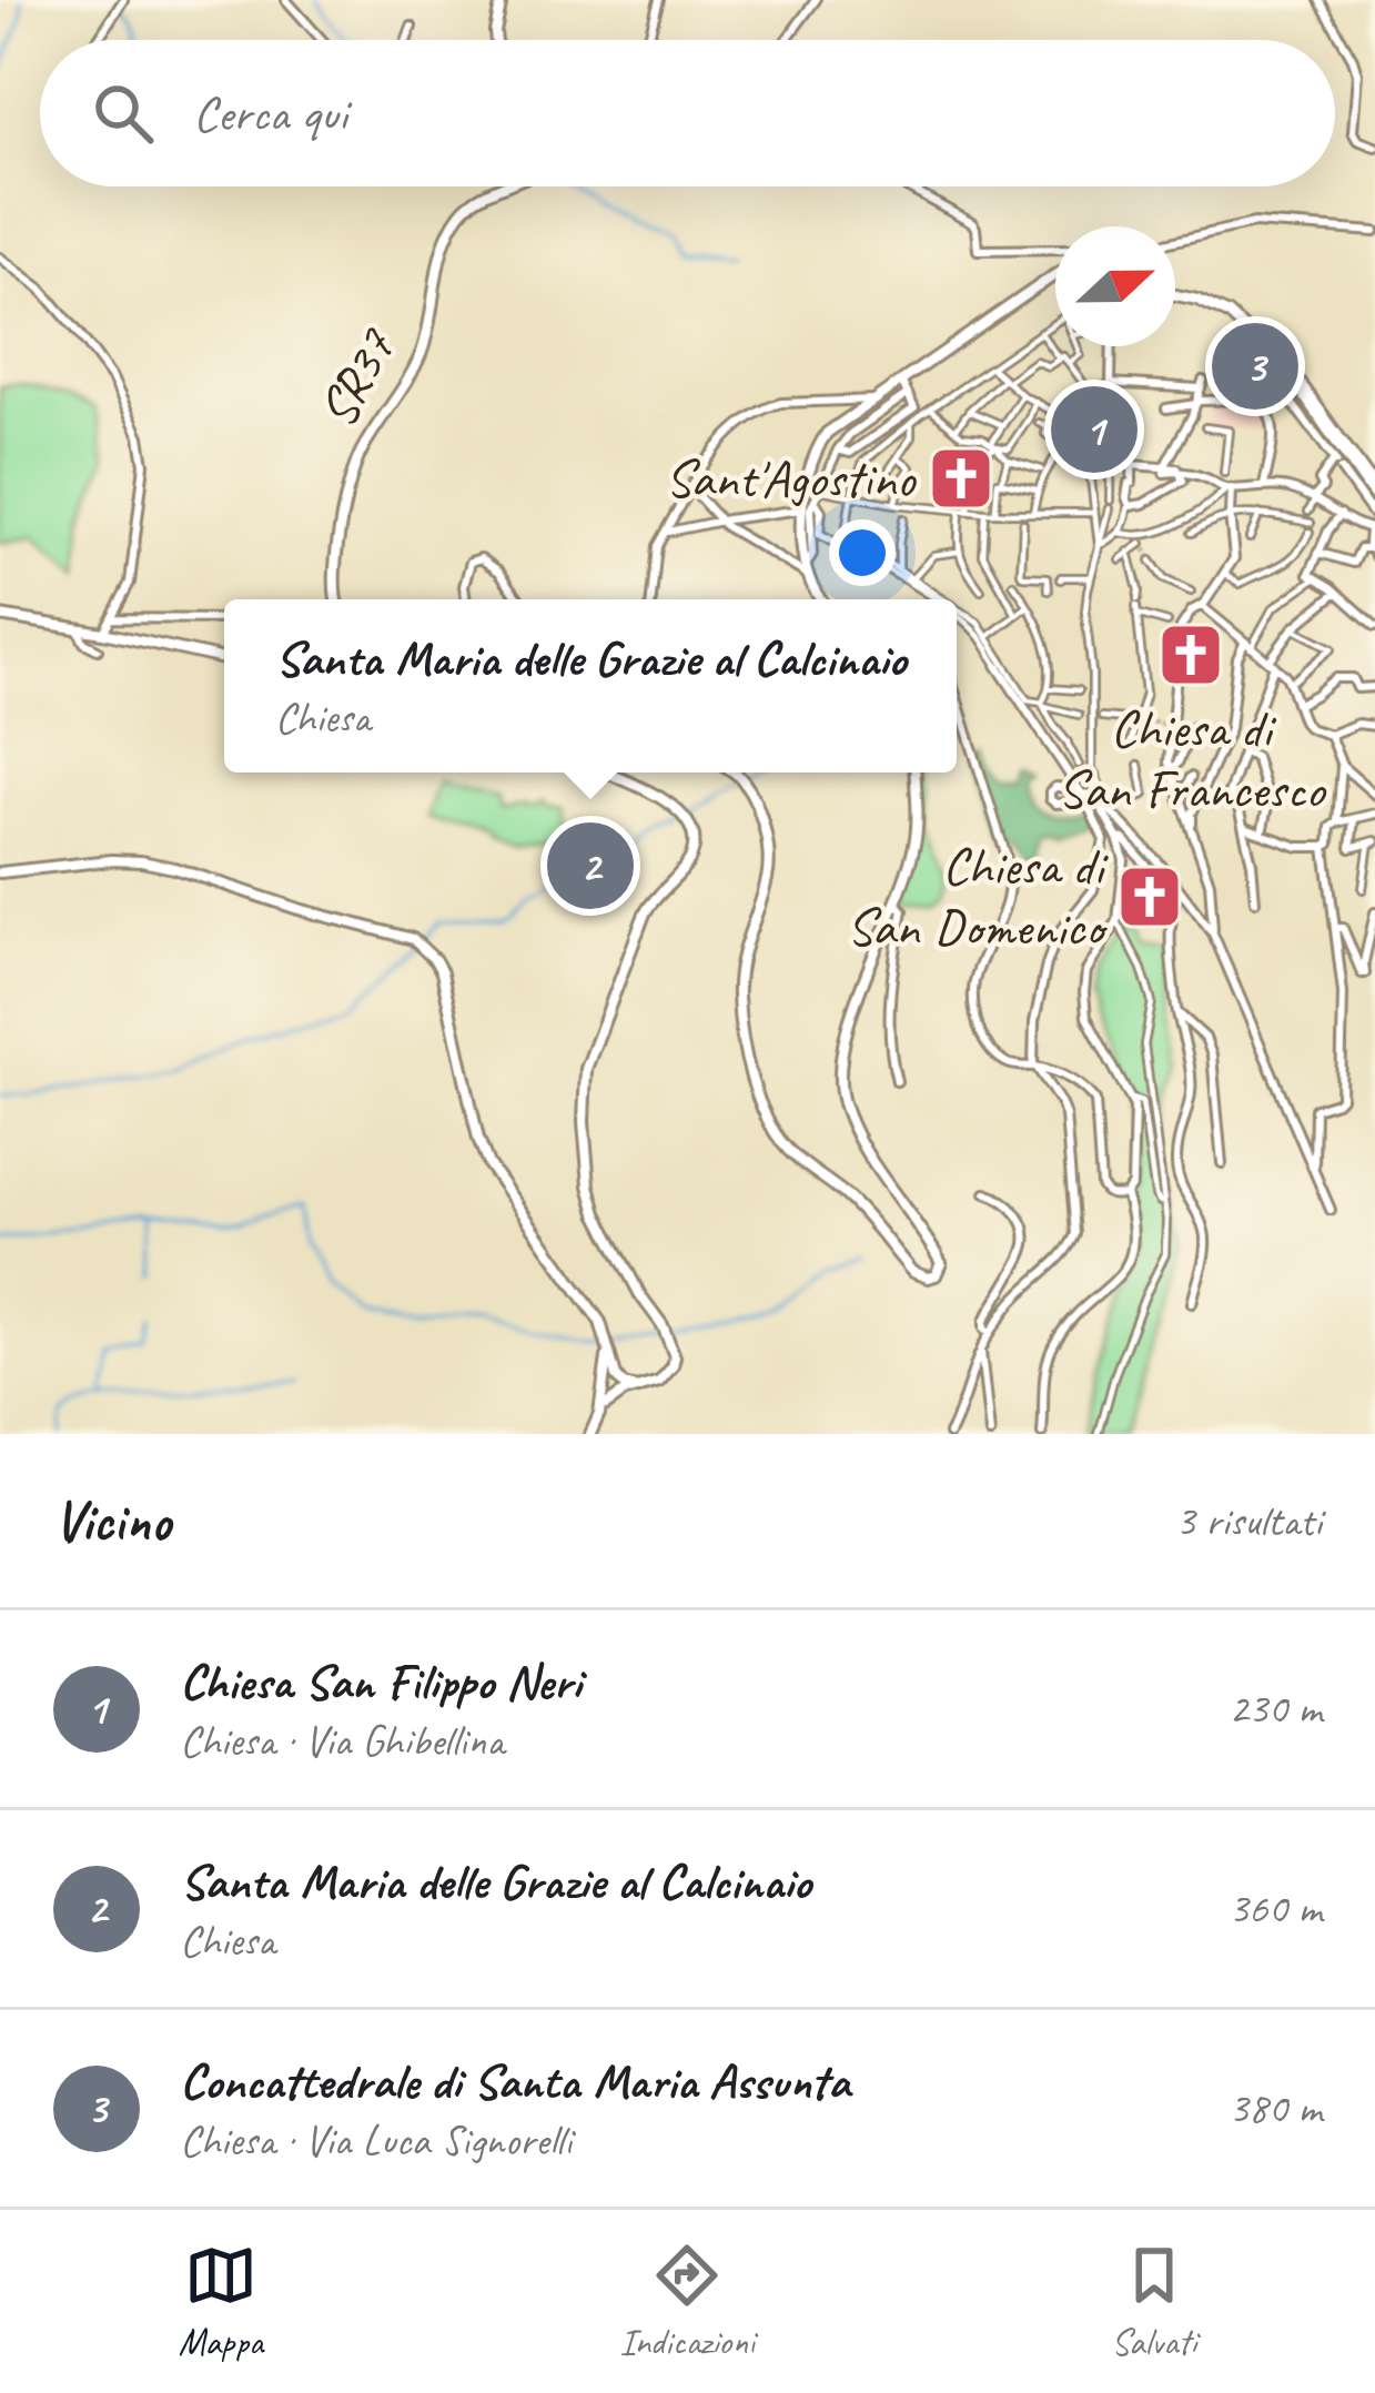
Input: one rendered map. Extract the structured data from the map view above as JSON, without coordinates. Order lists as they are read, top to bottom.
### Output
{
  "streets": {
    "main road": ["SR37"]
  },
  "places": {
    "church": ["Sant'Agostino", "Chiesa di San Francesco", "Chiesa di San Domenico"]
  },
  "north": "right",
  "page": {
    "search": "Cerca qui",
    "pins": ["3", "1", "2"],
    "popup": ["Santa Maria delle Grazie al Calcinaio", "Chiesa"],
    "heading": ["Vicino", "3 risultati"],
    "list": [
      {
        "mark": "1",
        "name": "Chiesa San Filippo Neri",
        "note": "Chiesa · Via Ghibellina",
        "value": "230 m"
      },
      {
        "mark": "2",
        "name": "Santa Maria delle Grazie al Calcinaio",
        "note": "Chiesa",
        "value": "360 m"
      },
      {
        "mark": "3",
        "name": "Concattedrale di Santa Maria Assunta",
        "note": "Chiesa · Via Luca Signorelli",
        "value": "380 m"
      }
    ],
    "nav": ["Mappa", "Indicazioni", "Salvati"]
  }
}
